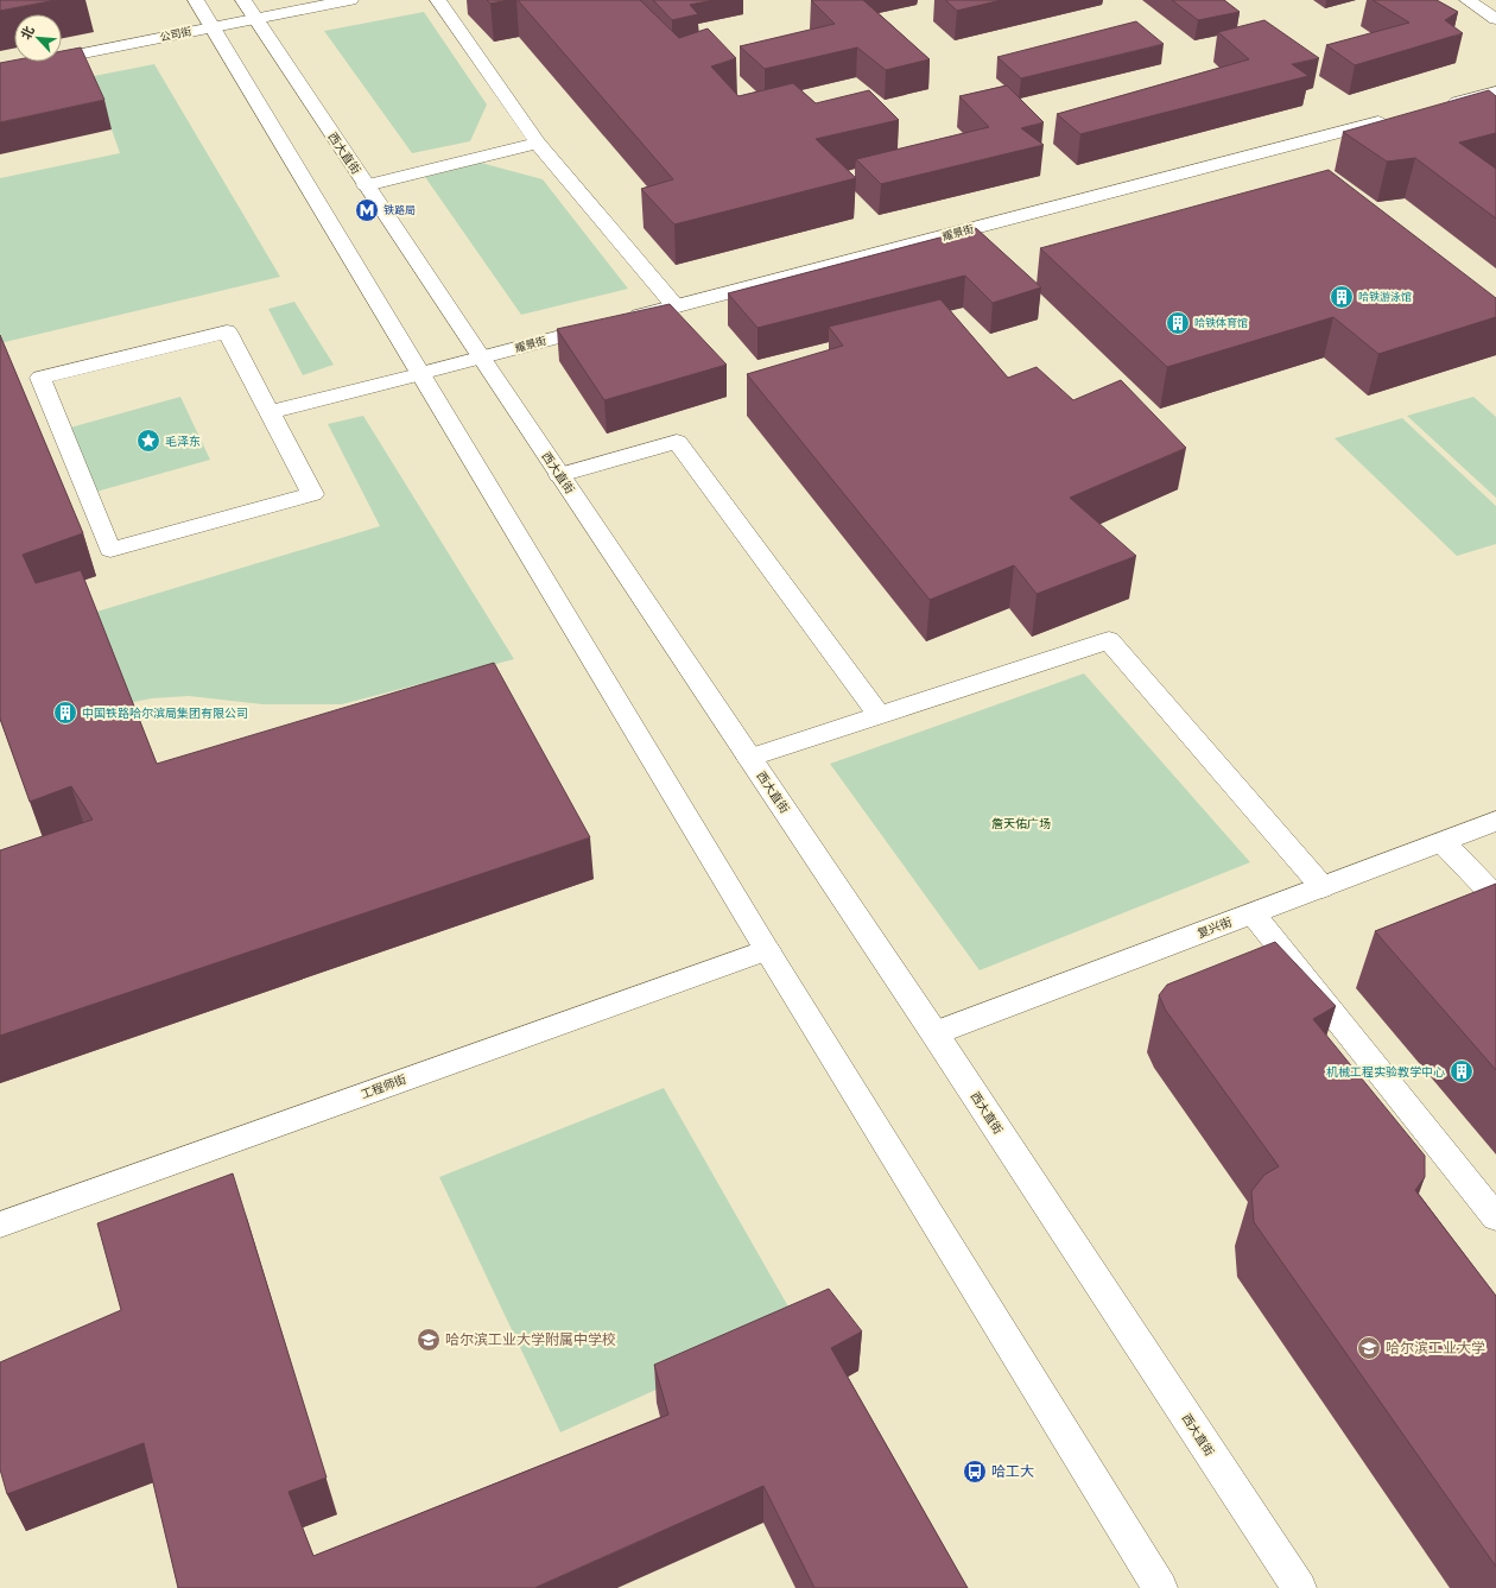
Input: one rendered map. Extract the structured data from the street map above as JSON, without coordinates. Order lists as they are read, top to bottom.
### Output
{
  "streets": {
    "main road": [
      "公司街",
      "西大直街",
      "耀景街",
      "复兴街",
      "工程师街"
    ]
  },
  "crossings": [
    ["公司街", "西大直街"],
    ["西大直街", "耀景街"],
    ["西大直街", "复兴街"]
  ],
  "parks": ["詹天佑广场"],
  "places": {
    "metro station": ["铁路局"],
    "building": [
      "哈铁游泳馆",
      "哈铁体育馆",
      "中国铁路哈尔滨局集团有限公司",
      "机械工程实验教学中心"
    ],
    "place": ["毛泽东"],
    "school or university": ["哈尔滨工业大学附属中学校", "哈尔滨工业大学"],
    "bus stop": ["哈工大"]
  },
  "north": "top left"
}
